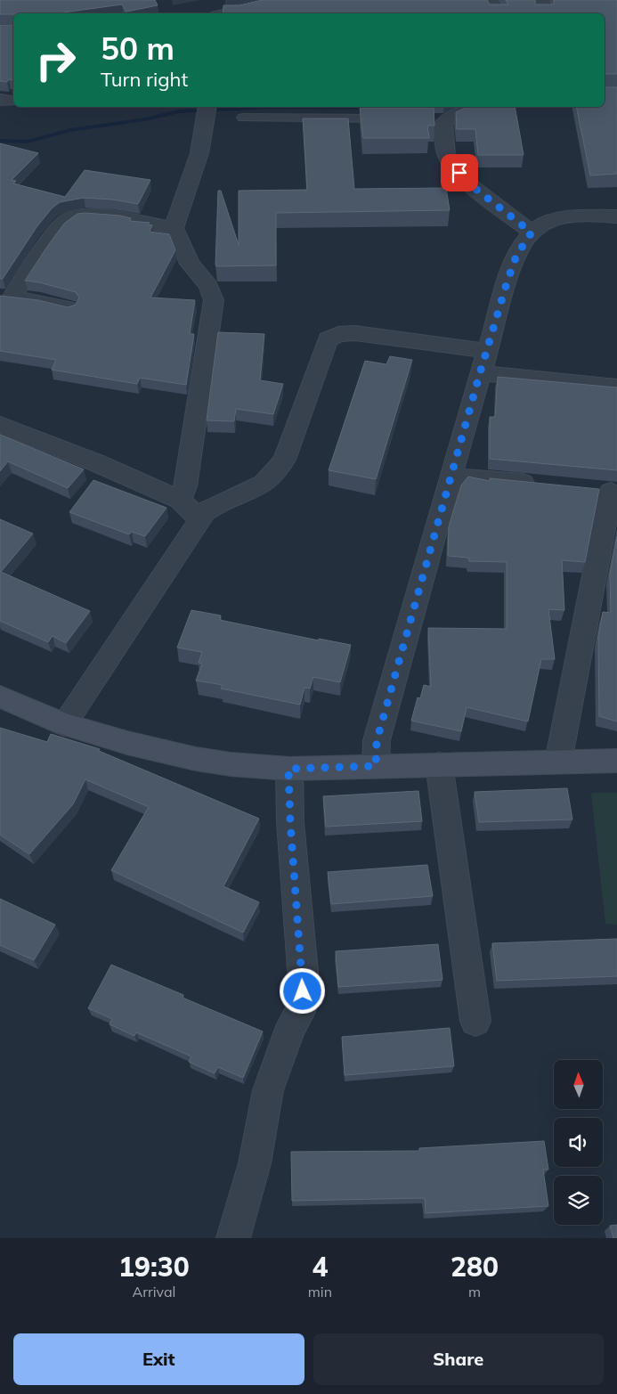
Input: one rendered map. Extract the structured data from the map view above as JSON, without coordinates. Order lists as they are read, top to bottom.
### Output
{
  "north": "top",
  "page": {
    "turn": ["50 m", "Turn right"],
    "eta": [
      "19:30",
      "Arrival",
      "4",
      "min",
      "280",
      "m"
    ],
    "buttons": ["Exit", "Share"]
  }
}
